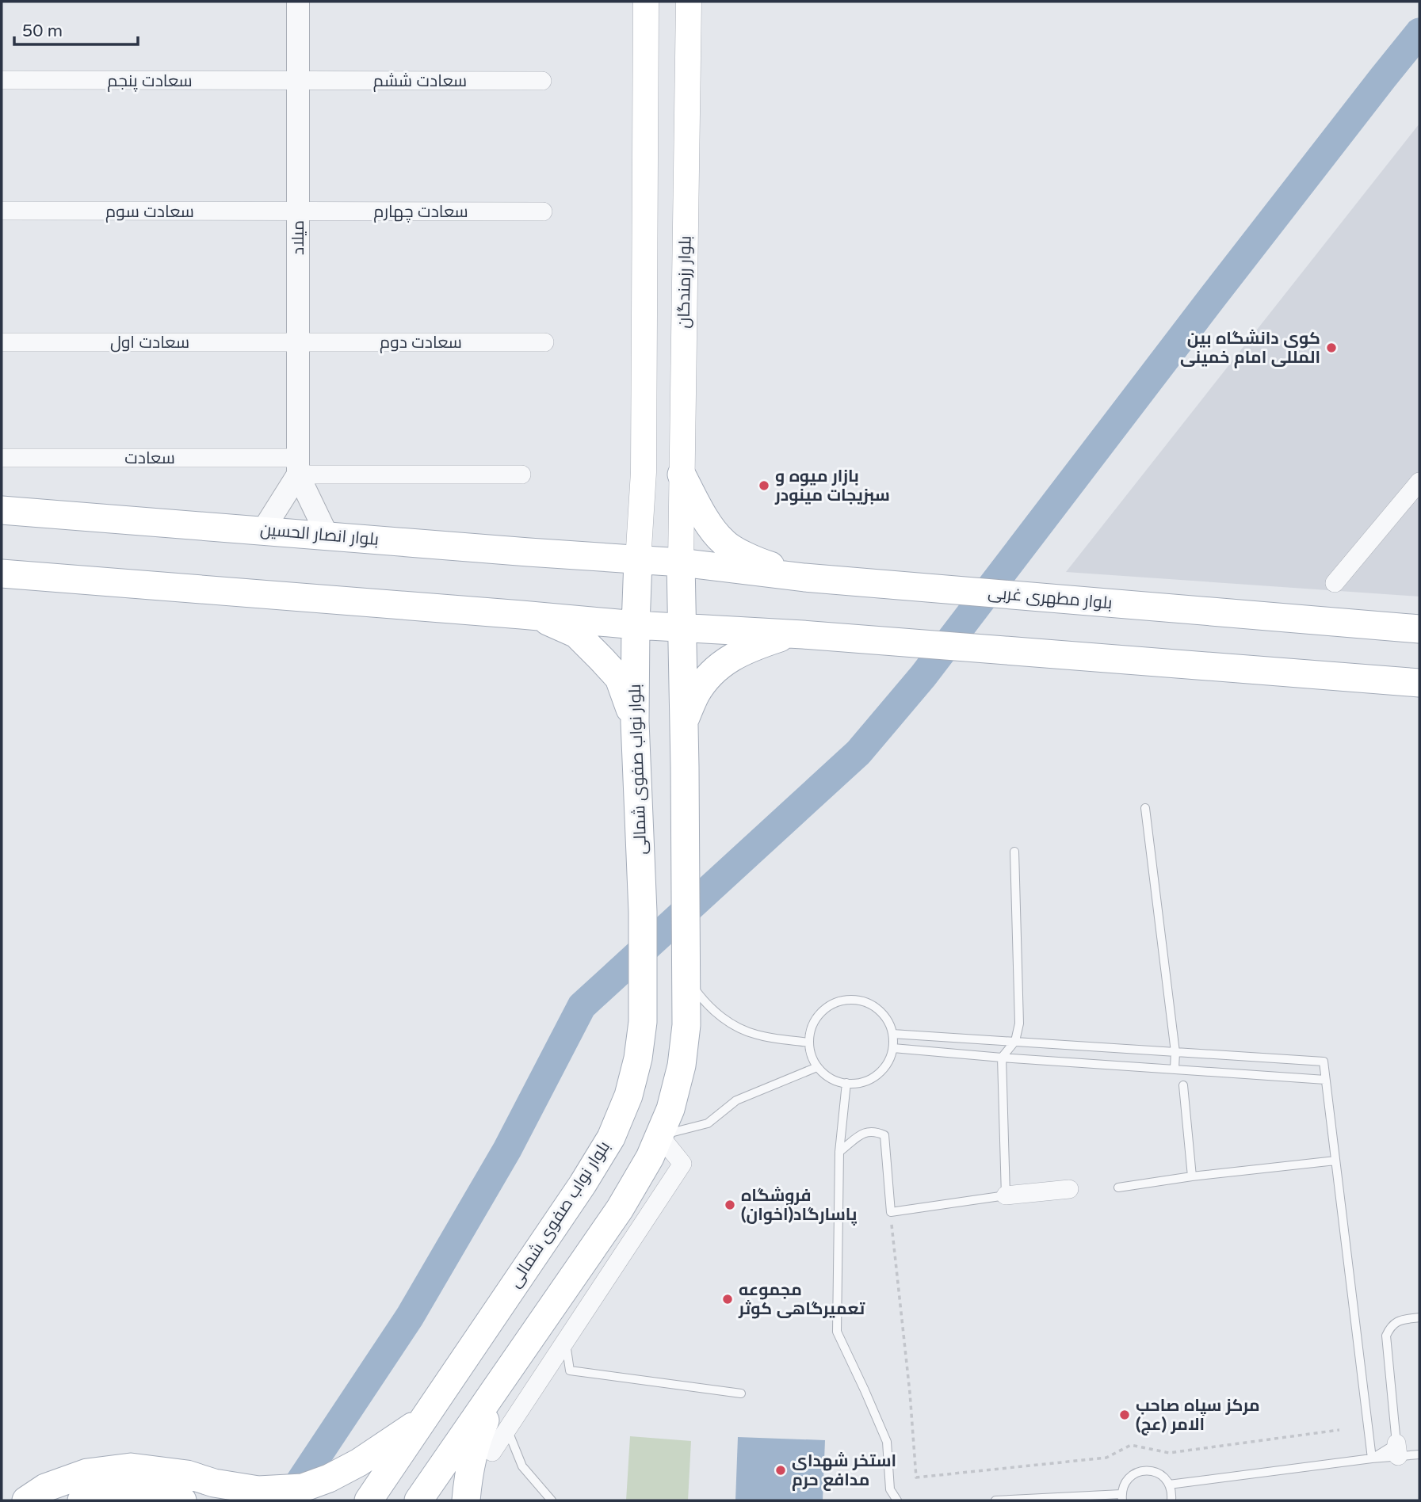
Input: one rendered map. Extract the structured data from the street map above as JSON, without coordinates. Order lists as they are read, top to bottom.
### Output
{
  "streets": {
    "main road": [
      "بلوار رزمندگان",
      "بلوار انصار الحسین",
      "بلوار مطهری غربی",
      "بلوار نواب صفوی شمالی"
    ],
    "street": [
      "سعادت پنجم",
      "سعادت ششم",
      "سعادت سوم",
      "سعادت چهارم",
      "میلاد",
      "سعادت اول",
      "سعادت دوم",
      "سعادت"
    ]
  },
  "crossings": [
    ["سعادت پنجم", "سعادت ششم"],
    ["سعادت پنجم", "میلاد"],
    ["سعادت ششم", "میلاد"],
    ["سعادت سوم", "سعادت چهارم"],
    ["سعادت سوم", "میلاد"],
    ["سعادت چهارم", "میلاد"],
    ["میلاد", "سعادت اول"],
    ["میلاد", "سعادت دوم"],
    ["میلاد", "سعادت"],
    ["بلوار رزمندگان", "بلوار انصار الحسین"],
    ["بلوار رزمندگان", "بلوار مطهری غربی"],
    ["سعادت اول", "سعادت دوم"],
    ["بلوار انصار الحسین", "بلوار مطهری غربی"],
    ["بلوار انصار الحسین", "بلوار نواب صفوی شمالی"]
  ],
  "places": [
    "کوی دانشگاه بین المللی امام خمینی",
    "بازار میوه و سبزیجات مینودر",
    "فروشگاه پاسارگاد(اخوان)",
    "مجموعه تعمیرگاهی کوثر",
    "مرکز سپاه صاحب الامر (عج)",
    "استخر شهدای مدافع حرم"
  ],
  "scale_bar": "50 m"
}
